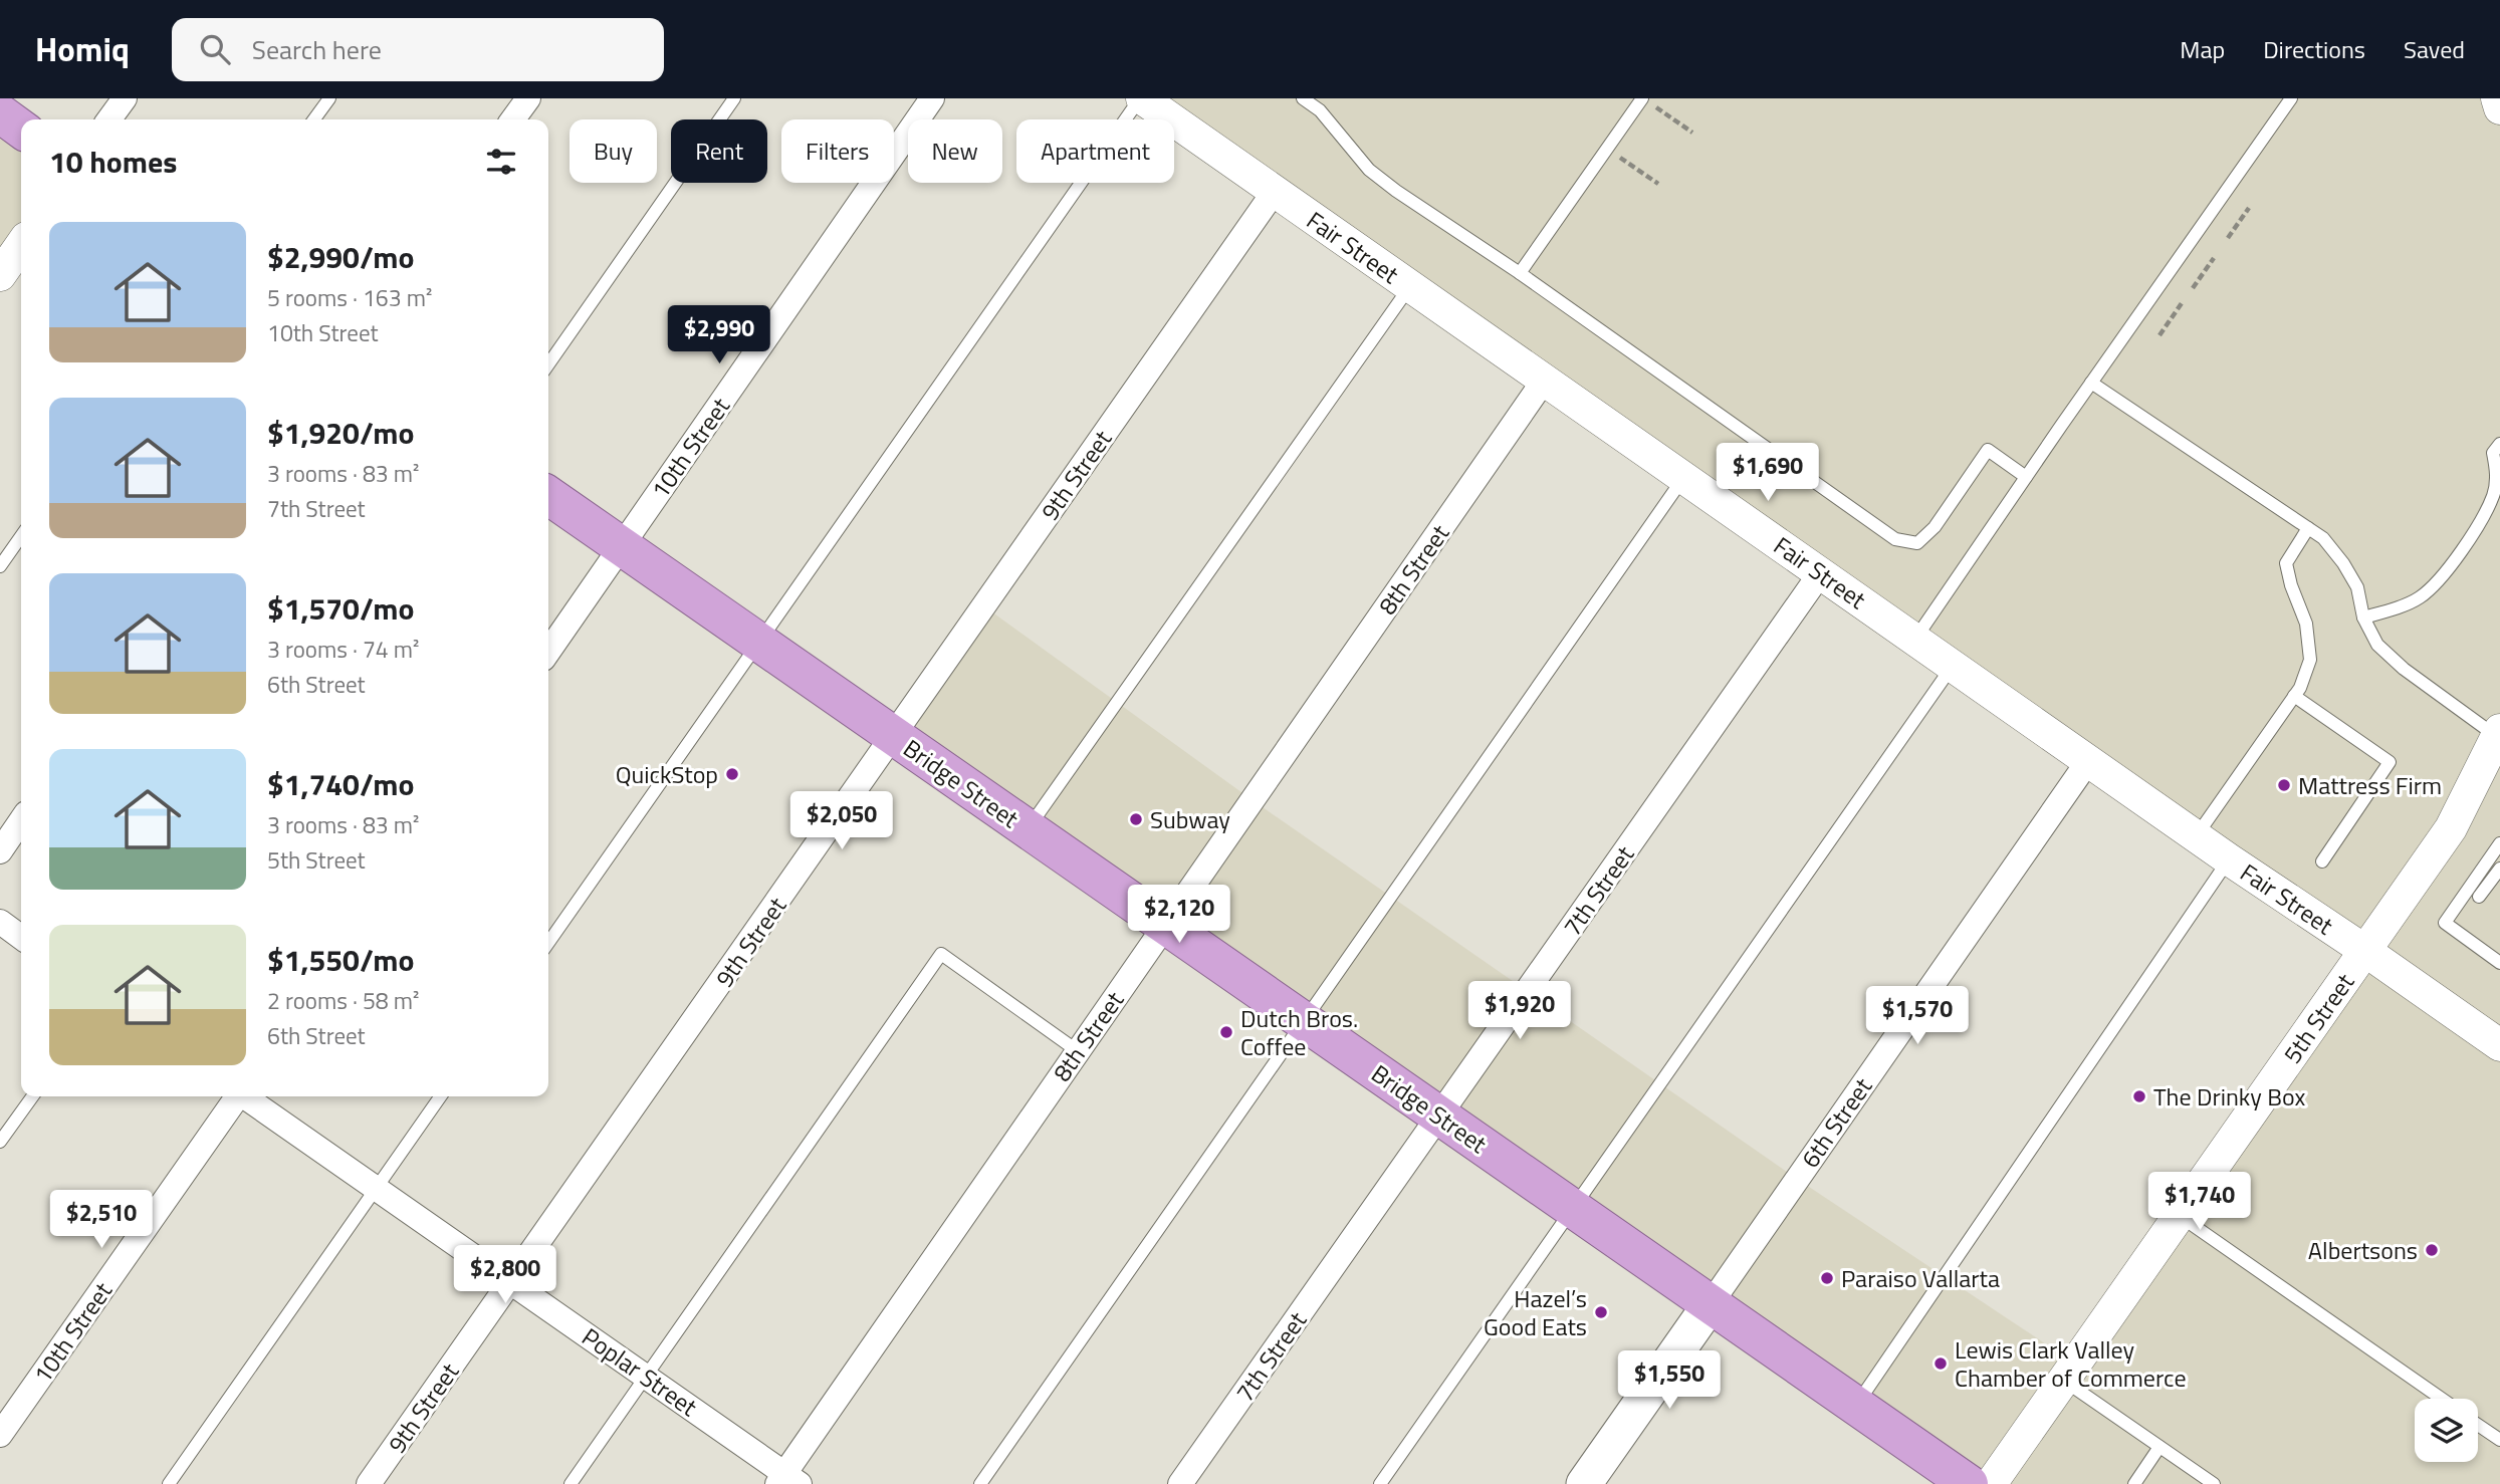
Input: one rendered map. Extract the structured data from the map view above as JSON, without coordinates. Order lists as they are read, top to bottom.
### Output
{
  "streets": {
    "highway": ["Bridge Street"],
    "main road": ["6th Street"],
    "street": [
      "Fair Street",
      "10th Street",
      "9th Street",
      "8th Street",
      "7th Street",
      "5th Street",
      "Poplar Street"
    ]
  },
  "crossings": [
    ["Fair Street", "9th Street"],
    ["Fair Street", "8th Street"],
    ["Fair Street", "7th Street"],
    ["Fair Street", "5th Street"],
    ["Fair Street", "6th Street"],
    ["10th Street", "Bridge Street"],
    ["9th Street", "Bridge Street"],
    ["9th Street", "Poplar Street"],
    ["8th Street", "Bridge Street"],
    ["8th Street", "Poplar Street"],
    ["Bridge Street", "7th Street"],
    ["Bridge Street", "6th Street"]
  ],
  "places": [
    "QuickStop",
    "Mattress Firm",
    "Subway",
    "Dutch Bros. Coffee",
    "The Drinky Box",
    "Albertsons",
    "Paraiso Vallarta",
    "Hazel’s Good Eats",
    "Lewis Clark Valley Chamber of Commerce"
  ],
  "page": {
    "header": "Homiq",
    "search": "Search here",
    "nav": ["Map", "Directions", "Saved"],
    "chip": [
      "Buy",
      "Rent",
      "Filters",
      "New",
      "Apartment"
    ],
    "heading": "10 homes",
    "list": [
      {
        "name": "$2,990/mo",
        "note": "5 rooms · 163 m² · 10th Street"
      },
      {
        "name": "$1,920/mo",
        "note": "3 rooms · 83 m² · 7th Street"
      },
      {
        "name": "$1,570/mo",
        "note": "3 rooms · 74 m² · 6th Street"
      },
      {
        "name": "$1,740/mo",
        "note": "3 rooms · 83 m² · 5th Street"
      },
      {
        "name": "$1,550/mo",
        "note": "2 rooms · 58 m² · 6th Street"
      }
    ],
    "price": [
      "$2,990",
      "$1,690",
      "$2,050",
      "$2,120",
      "$1,920",
      "$1,570",
      "$1,740",
      "$2,510",
      "$2,800",
      "$1,550"
    ]
  }
}
